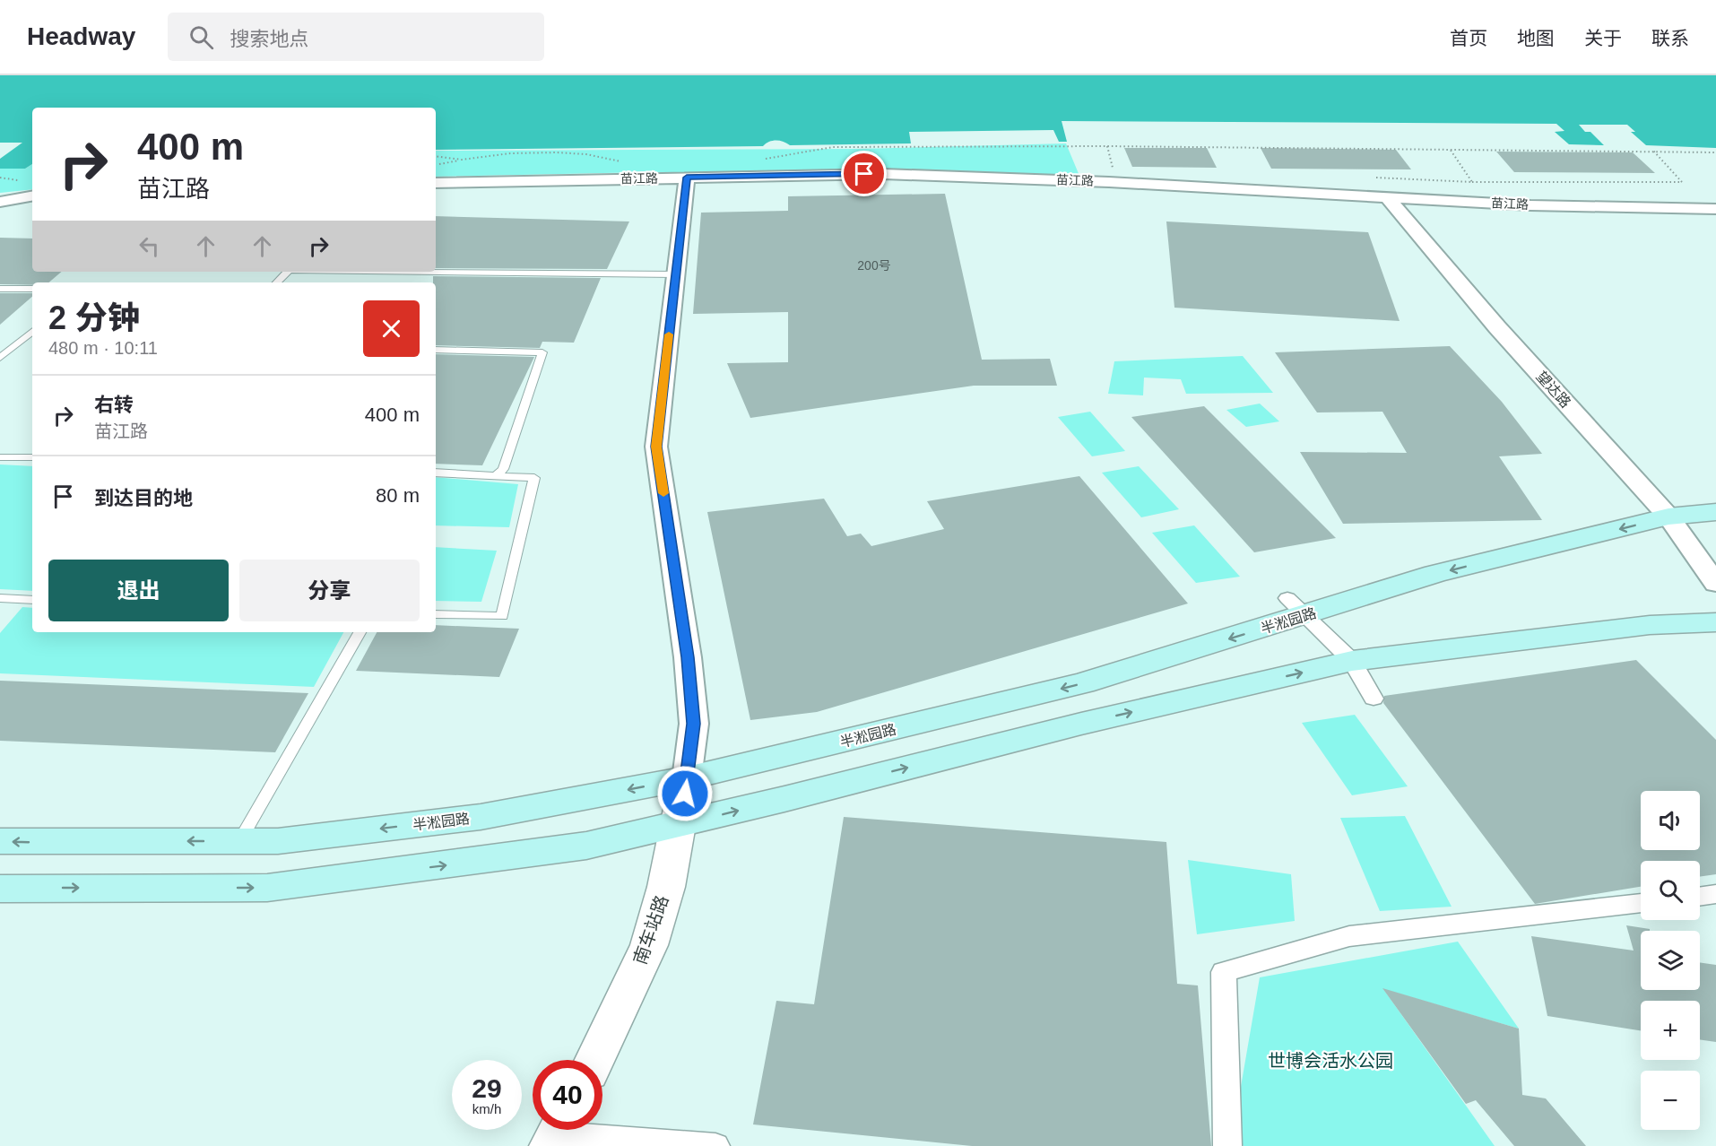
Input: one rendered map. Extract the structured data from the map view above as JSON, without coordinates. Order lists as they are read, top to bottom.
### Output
{
  "streets": {
    "main road": ["半淞园路"],
    "street": ["苗江路", "望达路", "南车站路"]
  },
  "crossings": [
    ["苗江路", "望达路"],
    ["望达路", "半淞园路"],
    ["半淞园路", "南车站路"]
  ],
  "parks": ["世博会活水公园"],
  "house_numbers": ["200号"],
  "page": {
    "header": "Headway",
    "search": "搜索地点",
    "nav": [
      "首页",
      "地图",
      "关于",
      "联系"
    ],
    "turn": ["400 m", "苗江路"],
    "heading": ["2 分钟", "480 m · 10:11"],
    "list": [
      {
        "name": "右转",
        "note": "苗江路",
        "value": "400 m"
      },
      {
        "name": "到达目的地",
        "value": "80 m"
      }
    ],
    "buttons": ["退出", "分享"],
    "map_buttons": ["+", "−"],
    "speed": "29 km/h",
    "limit": "40"
  }
}
